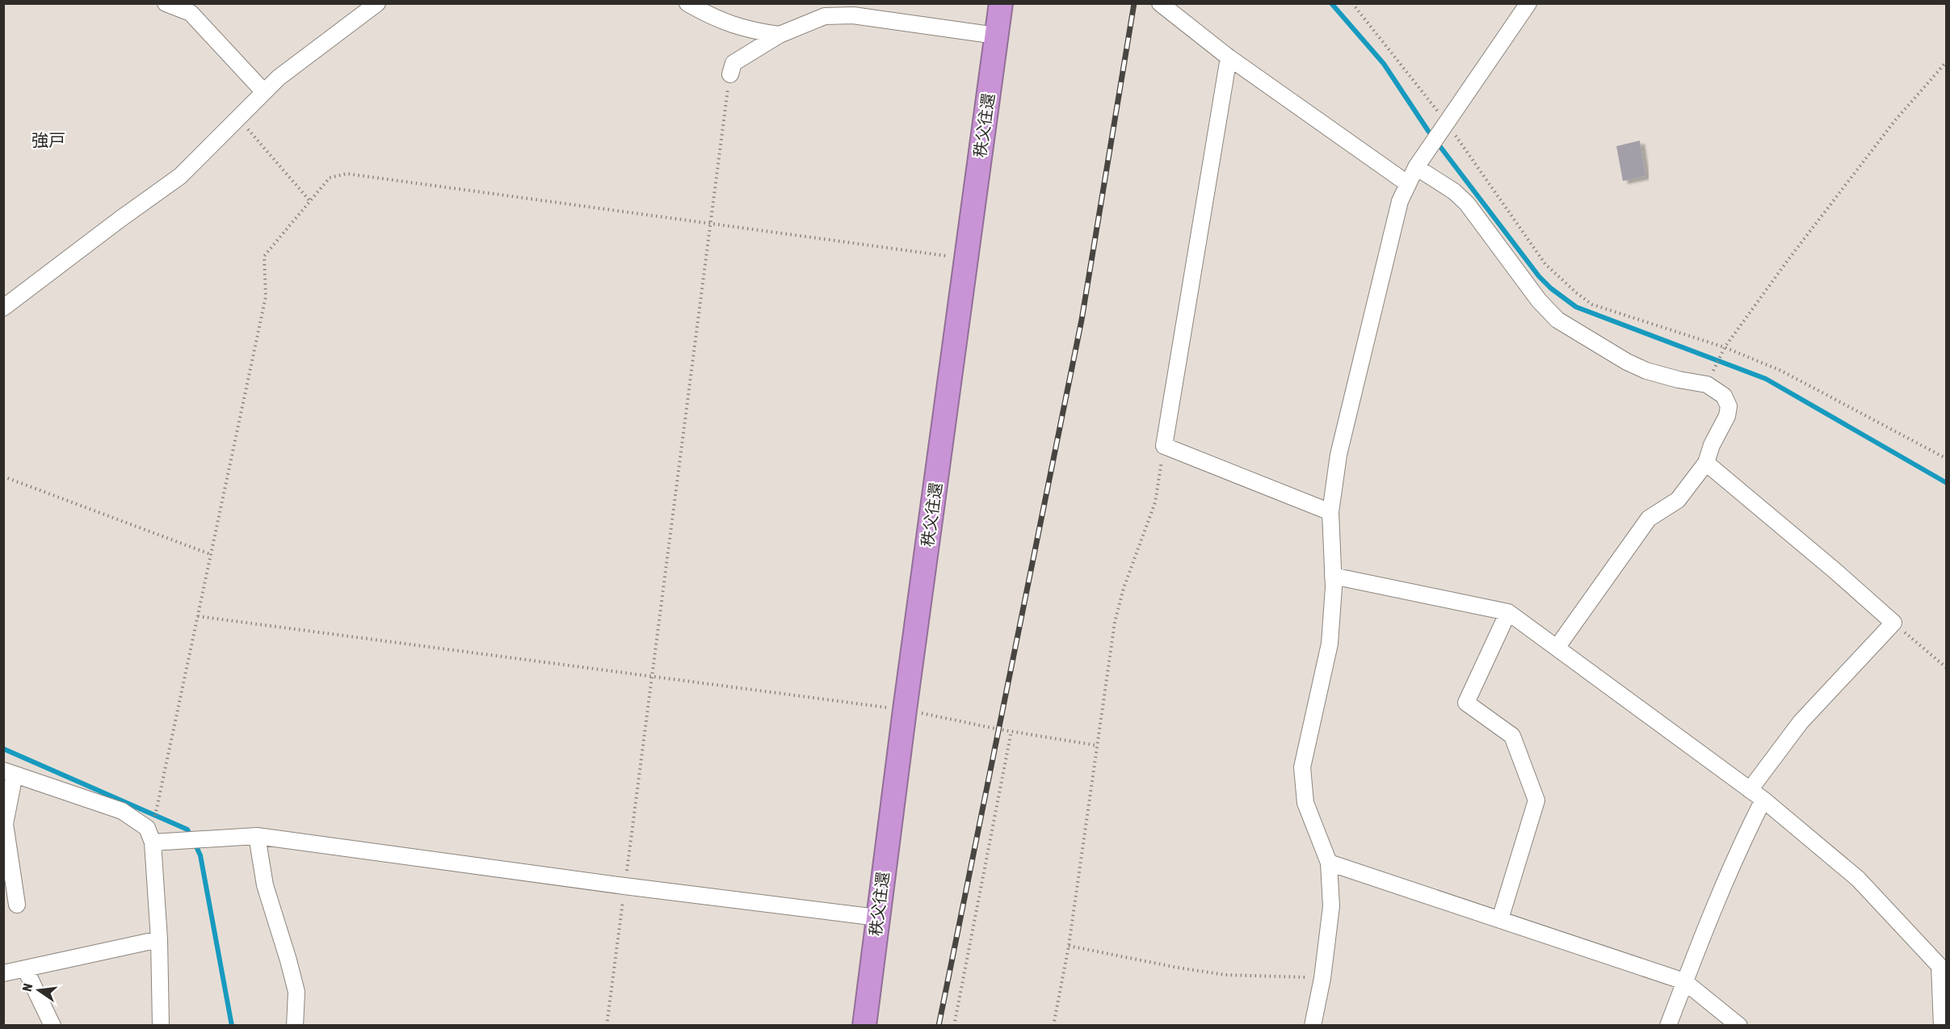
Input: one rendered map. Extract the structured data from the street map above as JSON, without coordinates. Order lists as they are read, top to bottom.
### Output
{
  "streets": {
    "highway": ["秩父往還"]
  },
  "districts": ["強戸"],
  "north": "left"
}
